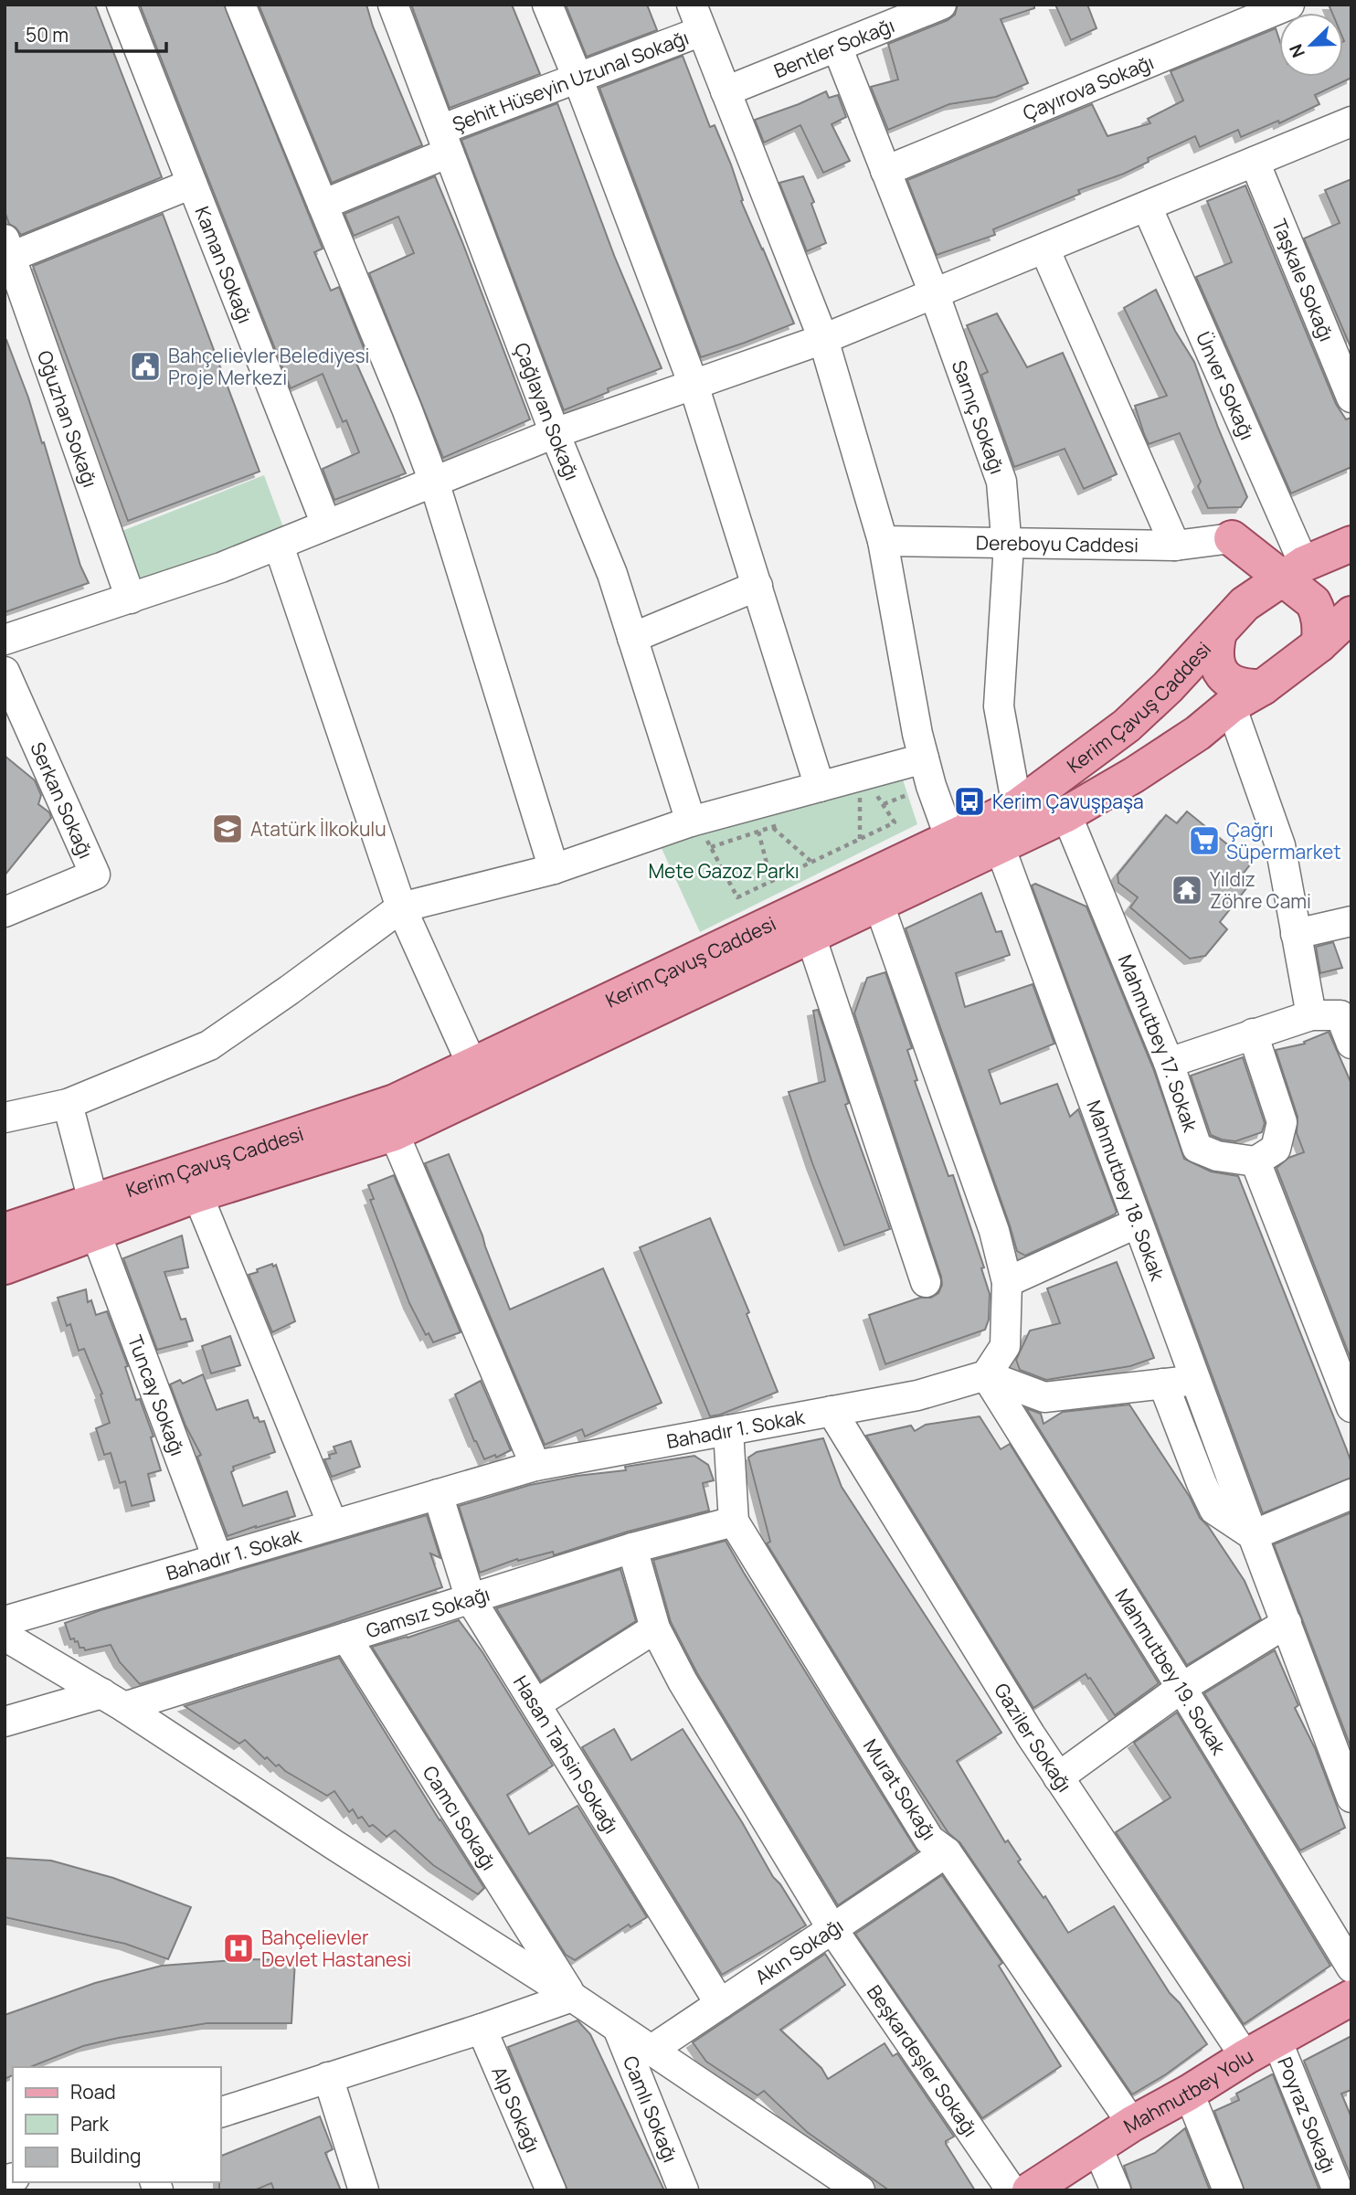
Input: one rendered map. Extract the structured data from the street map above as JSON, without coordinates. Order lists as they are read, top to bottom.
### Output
{
  "streets": {
    "main road": ["Kerim Çavuş Caddesi", "Mahmutbey Yolu"],
    "street": [
      "Bentler Sokağı",
      "Şehit Hüseyin Uzunal Sokağı",
      "Çayırova Sokağı",
      "Kaman Sokağı",
      "Taşkale Sokağı",
      "Ünver Sokağı",
      "Çağlayan Sokağı",
      "Sarnıç Sokağı",
      "Oğuzhan Sokağı",
      "Dereboyu Caddesi",
      "Serkan Sokağı",
      "Mahmutbey 17. Sokak",
      "Mahmutbey 18. Sokak",
      "Tuncay Sokağı",
      "Bahadır 1. Sokak",
      "Gamsız Sokağı",
      "Mahmutbey 19. Sokak",
      "Gaziler Sokağı",
      "Hasan Tahsin Sokağı",
      "Murat Sokağı",
      "Camcı Sokağı",
      "Akın Sokağı",
      "Beşkardeşler Sokağı",
      "Alp Sokağı",
      "Camlı Sokağı",
      "Poyraz Sokağı"
    ]
  },
  "crossings": [
    ["Bentler Sokağı", "Sarnıç Sokağı"],
    ["Şehit Hüseyin Uzunal Sokağı", "Çağlayan Sokağı"],
    ["Çayırova Sokağı", "Sarnıç Sokağı"],
    ["Ünver Sokağı", "Kerim Çavuş Caddesi"],
    ["Sarnıç Sokağı", "Dereboyu Caddesi"],
    ["Sarnıç Sokağı", "Kerim Çavuş Caddesi"],
    ["Kerim Çavuş Caddesi", "Mahmutbey 17. Sokak"],
    ["Kerim Çavuş Caddesi", "Mahmutbey 18. Sokak"],
    ["Kerim Çavuş Caddesi", "Tuncay Sokağı"],
    ["Tuncay Sokağı", "Bahadır 1. Sokak"],
    ["Bahadır 1. Sokak", "Mahmutbey 19. Sokak"],
    ["Bahadır 1. Sokak", "Gaziler Sokağı"],
    ["Bahadır 1. Sokak", "Hasan Tahsin Sokağı"],
    ["Bahadır 1. Sokak", "Murat Sokağı"],
    ["Gamsız Sokağı", "Hasan Tahsin Sokağı"],
    ["Gamsız Sokağı", "Murat Sokağı"],
    ["Gamsız Sokağı", "Camcı Sokağı"],
    ["Gamsız Sokağı", "Beşkardeşler Sokağı"],
    ["Gaziler Sokağı", "Mahmutbey Yolu"],
    ["Hasan Tahsin Sokağı", "Akın Sokağı"],
    ["Murat Sokağı", "Akın Sokağı"],
    ["Murat Sokağı", "Mahmutbey Yolu"],
    ["Akın Sokağı", "Beşkardeşler Sokağı"],
    ["Mahmutbey Yolu", "Poyraz Sokağı"]
  ],
  "parks": ["Mete Gazoz Parkı"],
  "places": {
    "public building": ["Bahçelievler Belediyesi Proje Merkezi"],
    "bus stop": ["Kerim Çavuşpaşa"],
    "school or university": ["Atatürk İlkokulu"],
    "supermarket": ["Çağrı Süpermarket"],
    "temple": ["Yıldız Zöhre Cami"],
    "hospital": ["Bahçelievler Devlet Hastanesi"]
  },
  "legend": ["Road", "Park", "Building"],
  "scale_bar": "50 m",
  "north": "bottom left"
}
